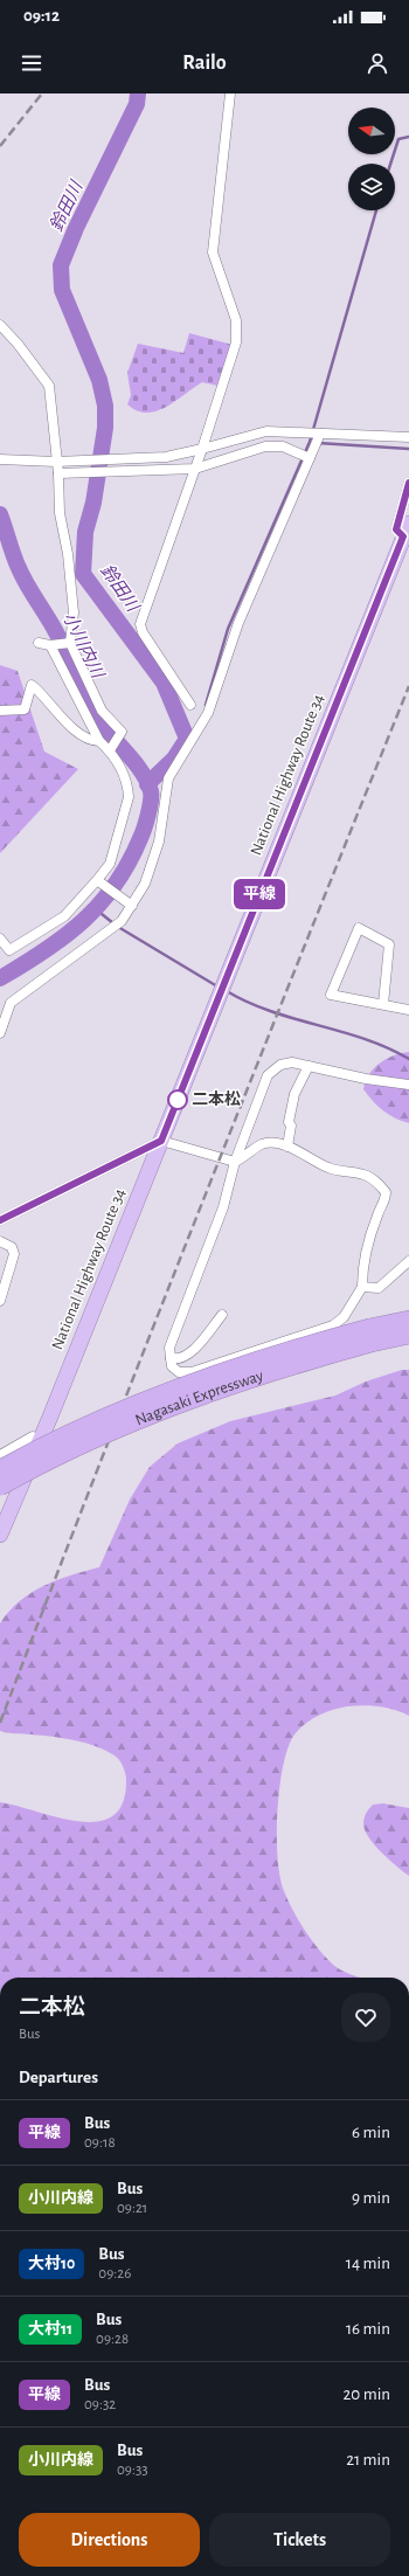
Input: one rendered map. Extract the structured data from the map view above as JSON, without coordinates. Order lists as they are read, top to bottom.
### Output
{
  "streets": {
    "highway": ["National Highway Route 34", "Nagasaki Expressway"]
  },
  "water": ["鈴田川", "小川内川"],
  "places": ["二本松"],
  "lines": ["bus line 平線"],
  "north": "left",
  "page": {
    "status": "09:12",
    "header": "Railo",
    "on_map": "平線",
    "heading": [
      ["二本松", "Bus"],
      "Departures"
    ],
    "list": [
      {
        "mark": "平線",
        "name": "Bus",
        "note": "09:18",
        "value": "6 min"
      },
      {
        "mark": "小川内線",
        "name": "Bus",
        "note": "09:21",
        "value": "9 min"
      },
      {
        "mark": "大村10",
        "name": "Bus",
        "note": "09:26",
        "value": "14 min"
      },
      {
        "mark": "大村11",
        "name": "Bus",
        "note": "09:28",
        "value": "16 min"
      },
      {
        "mark": "平線",
        "name": "Bus",
        "note": "09:32",
        "value": "20 min"
      },
      {
        "mark": "小川内線",
        "name": "Bus",
        "note": "09:33",
        "value": "21 min"
      }
    ],
    "buttons": ["Directions", "Tickets"]
  }
}
